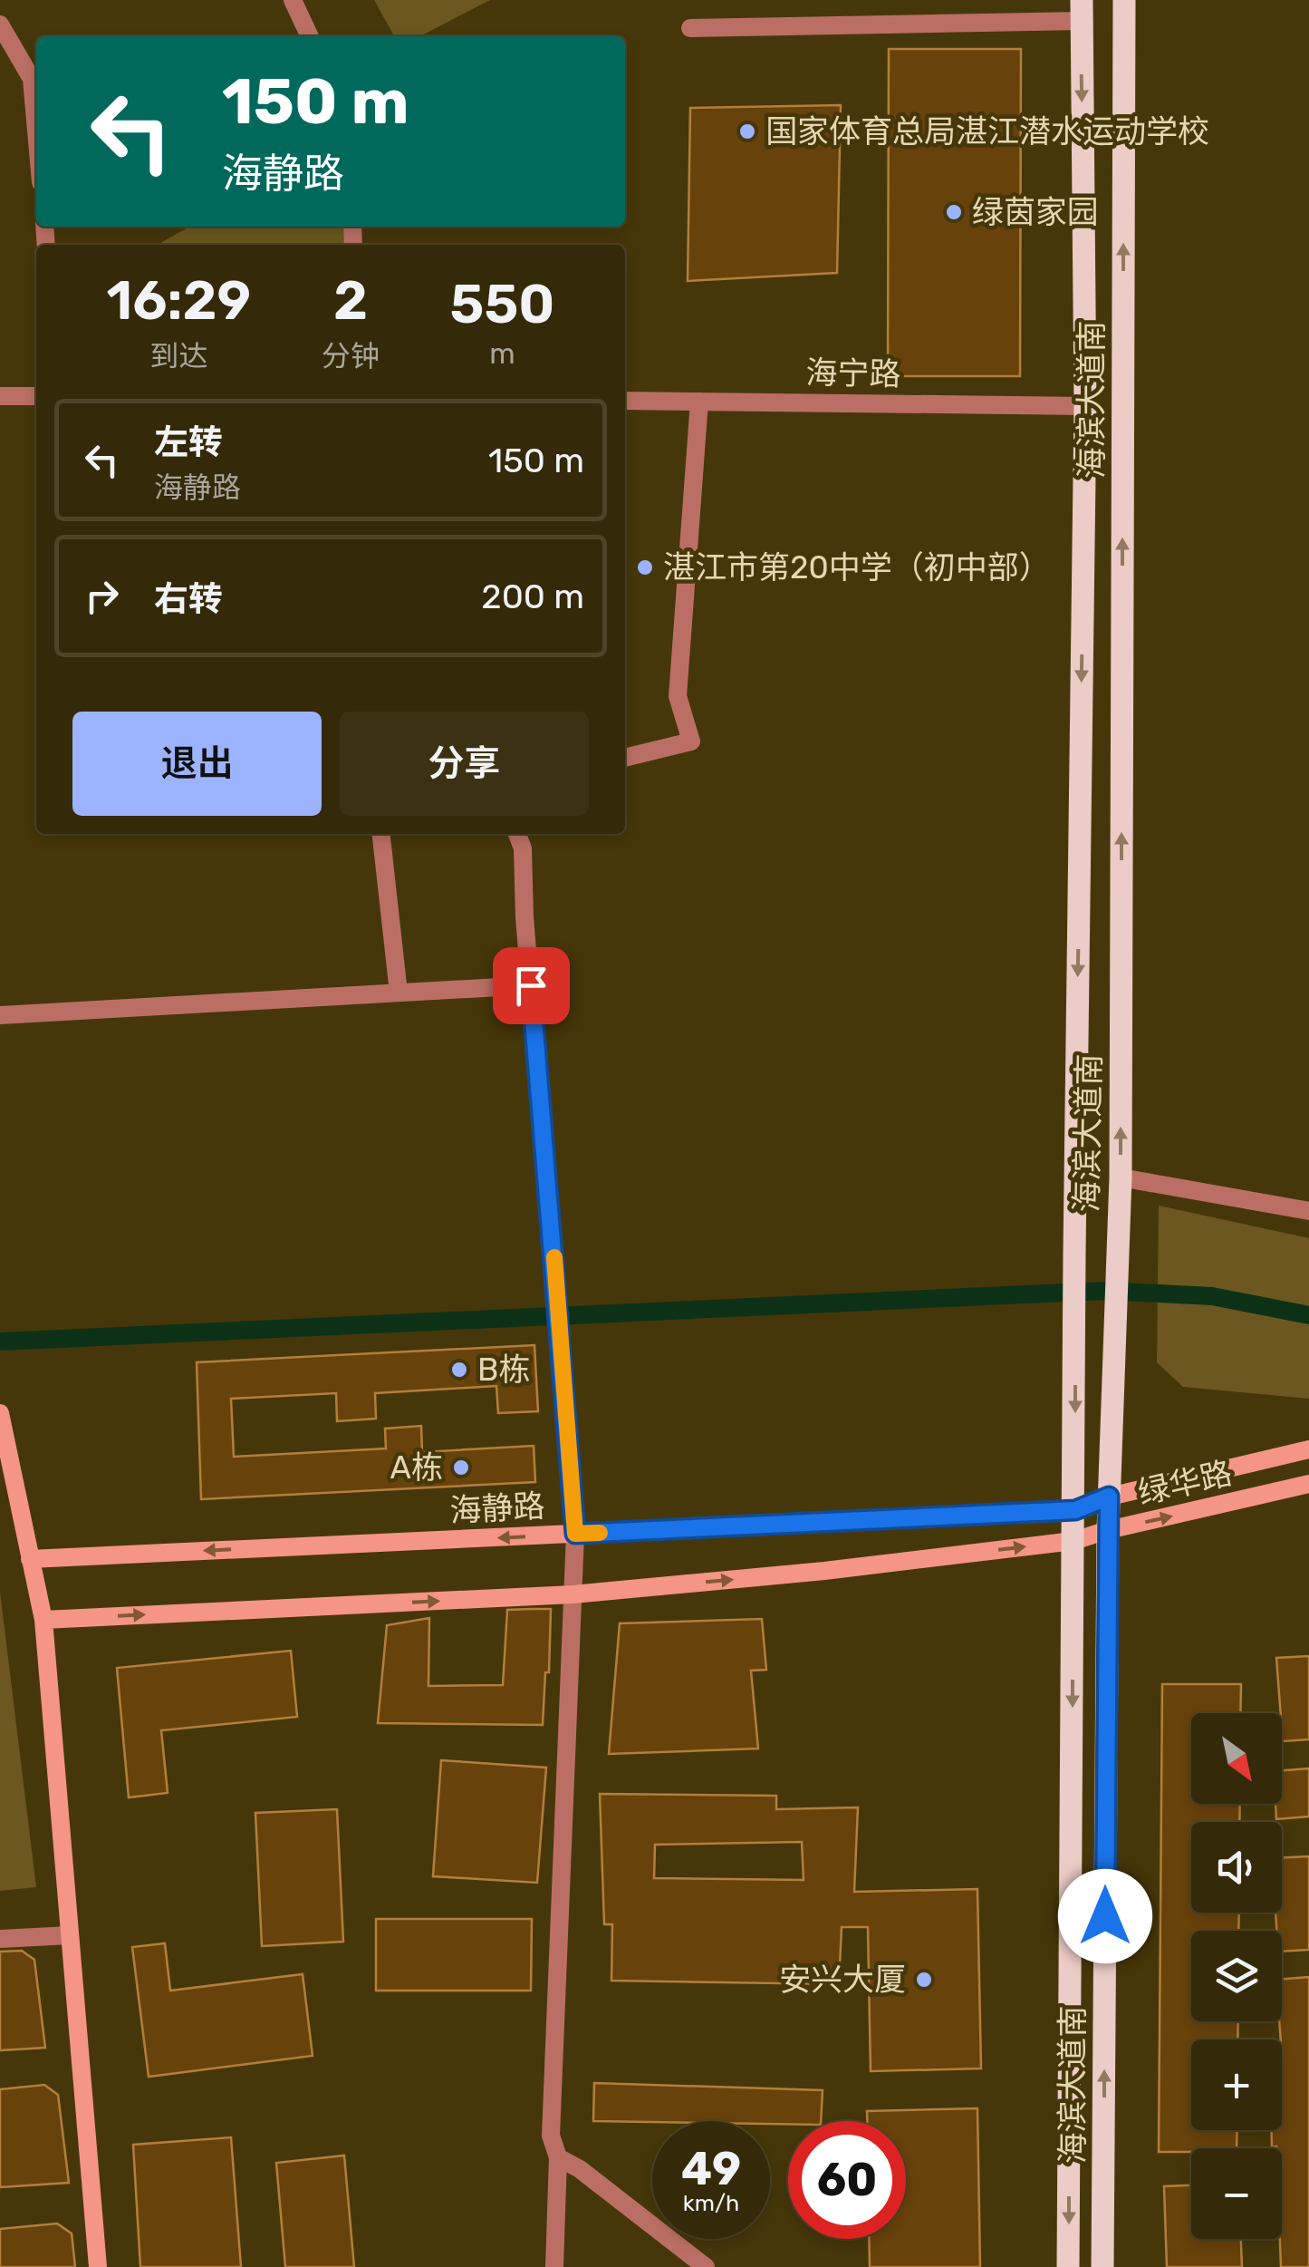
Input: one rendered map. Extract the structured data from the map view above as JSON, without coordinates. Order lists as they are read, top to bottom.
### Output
{
  "streets": {
    "main road": ["海滨大道南"],
    "street": ["海宁路", "绿华路", "海静路"]
  },
  "crossings": [
    ["海宁路", "海滨大道南"],
    ["海滨大道南", "绿华路"],
    ["海滨大道南", "海静路"],
    ["绿华路", "海静路"]
  ],
  "places": [
    "国家体育总局湛江潜水运动学校",
    "绿茵家园",
    "湛江市第20中学（初中部）",
    "B栋",
    "A栋",
    "安兴大厦"
  ],
  "north": "bottom right",
  "page": {
    "turn": ["150 m", "海静路"],
    "eta": [
      "16:29",
      "到达",
      "2",
      "分钟",
      "550",
      "m"
    ],
    "list": [
      {
        "name": "左转",
        "note": "海静路",
        "value": "150 m"
      },
      {
        "name": "右转",
        "value": "200 m"
      }
    ],
    "buttons": ["退出", "分享"],
    "map_buttons": ["+", "−"],
    "speed": "49 km/h",
    "limit": "60"
  }
}
